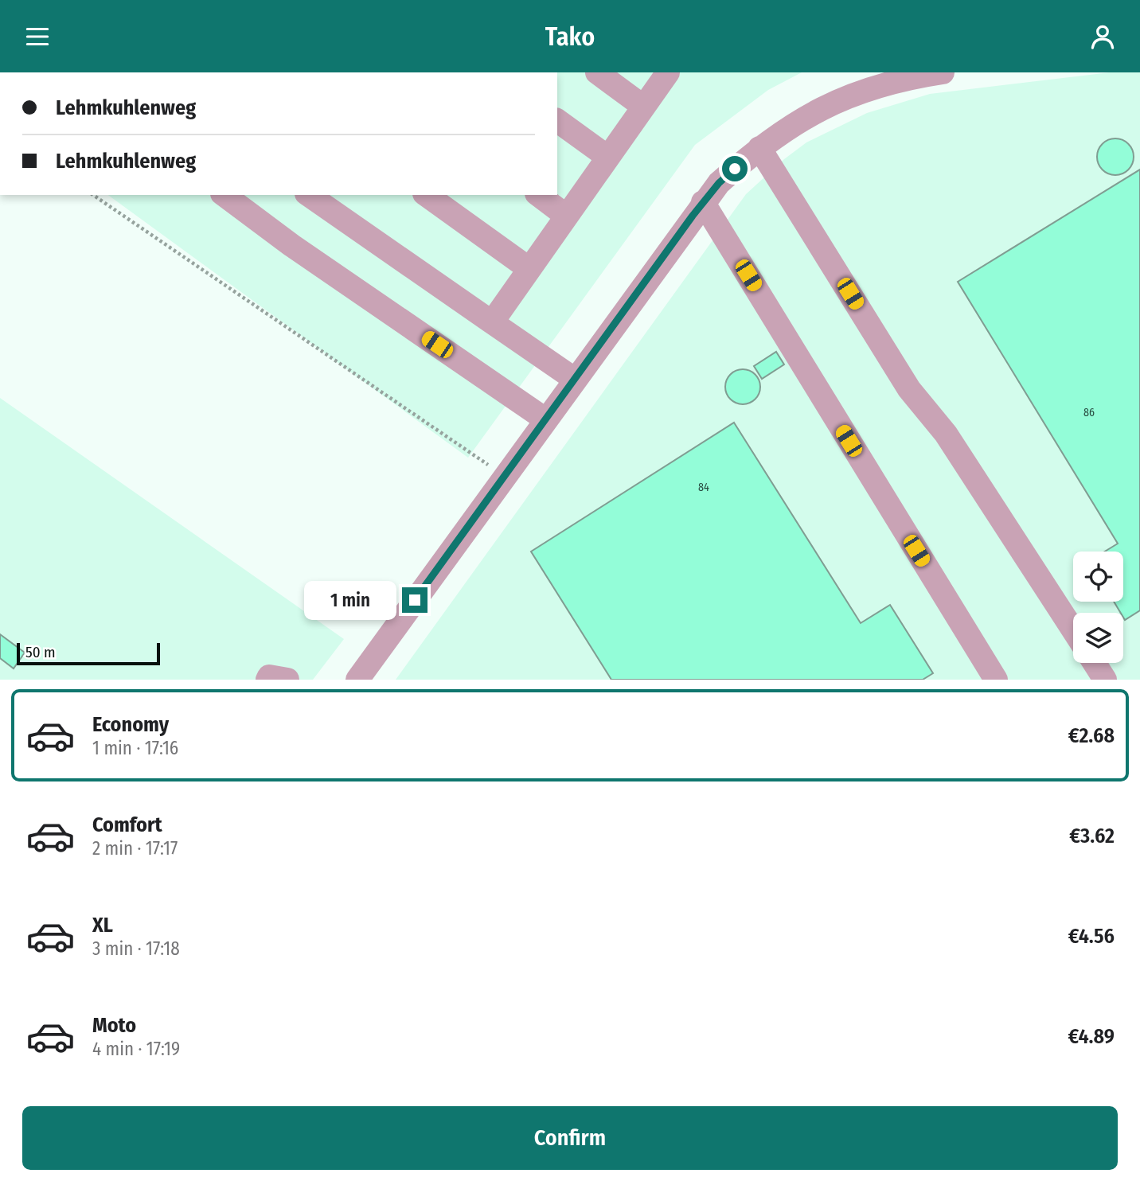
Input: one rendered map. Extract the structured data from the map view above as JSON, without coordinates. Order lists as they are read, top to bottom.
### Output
{
  "house_numbers": ["86", "84"],
  "scale_bar": "50 m",
  "page": {
    "header": "Tako",
    "banner": ["Lehmkuhlenweg", "Lehmkuhlenweg"],
    "bubble": "1 min",
    "scale": "50 m",
    "list": [
      {
        "name": "Economy",
        "note": "1 min · 17:16",
        "value": "€2.68"
      },
      {
        "name": "Comfort",
        "note": "2 min · 17:17",
        "value": "€3.62"
      },
      {
        "name": "XL",
        "note": "3 min · 17:18",
        "value": "€4.56"
      },
      {
        "name": "Moto",
        "note": "4 min · 17:19",
        "value": "€4.89"
      }
    ],
    "buttons": "Confirm"
  }
}
